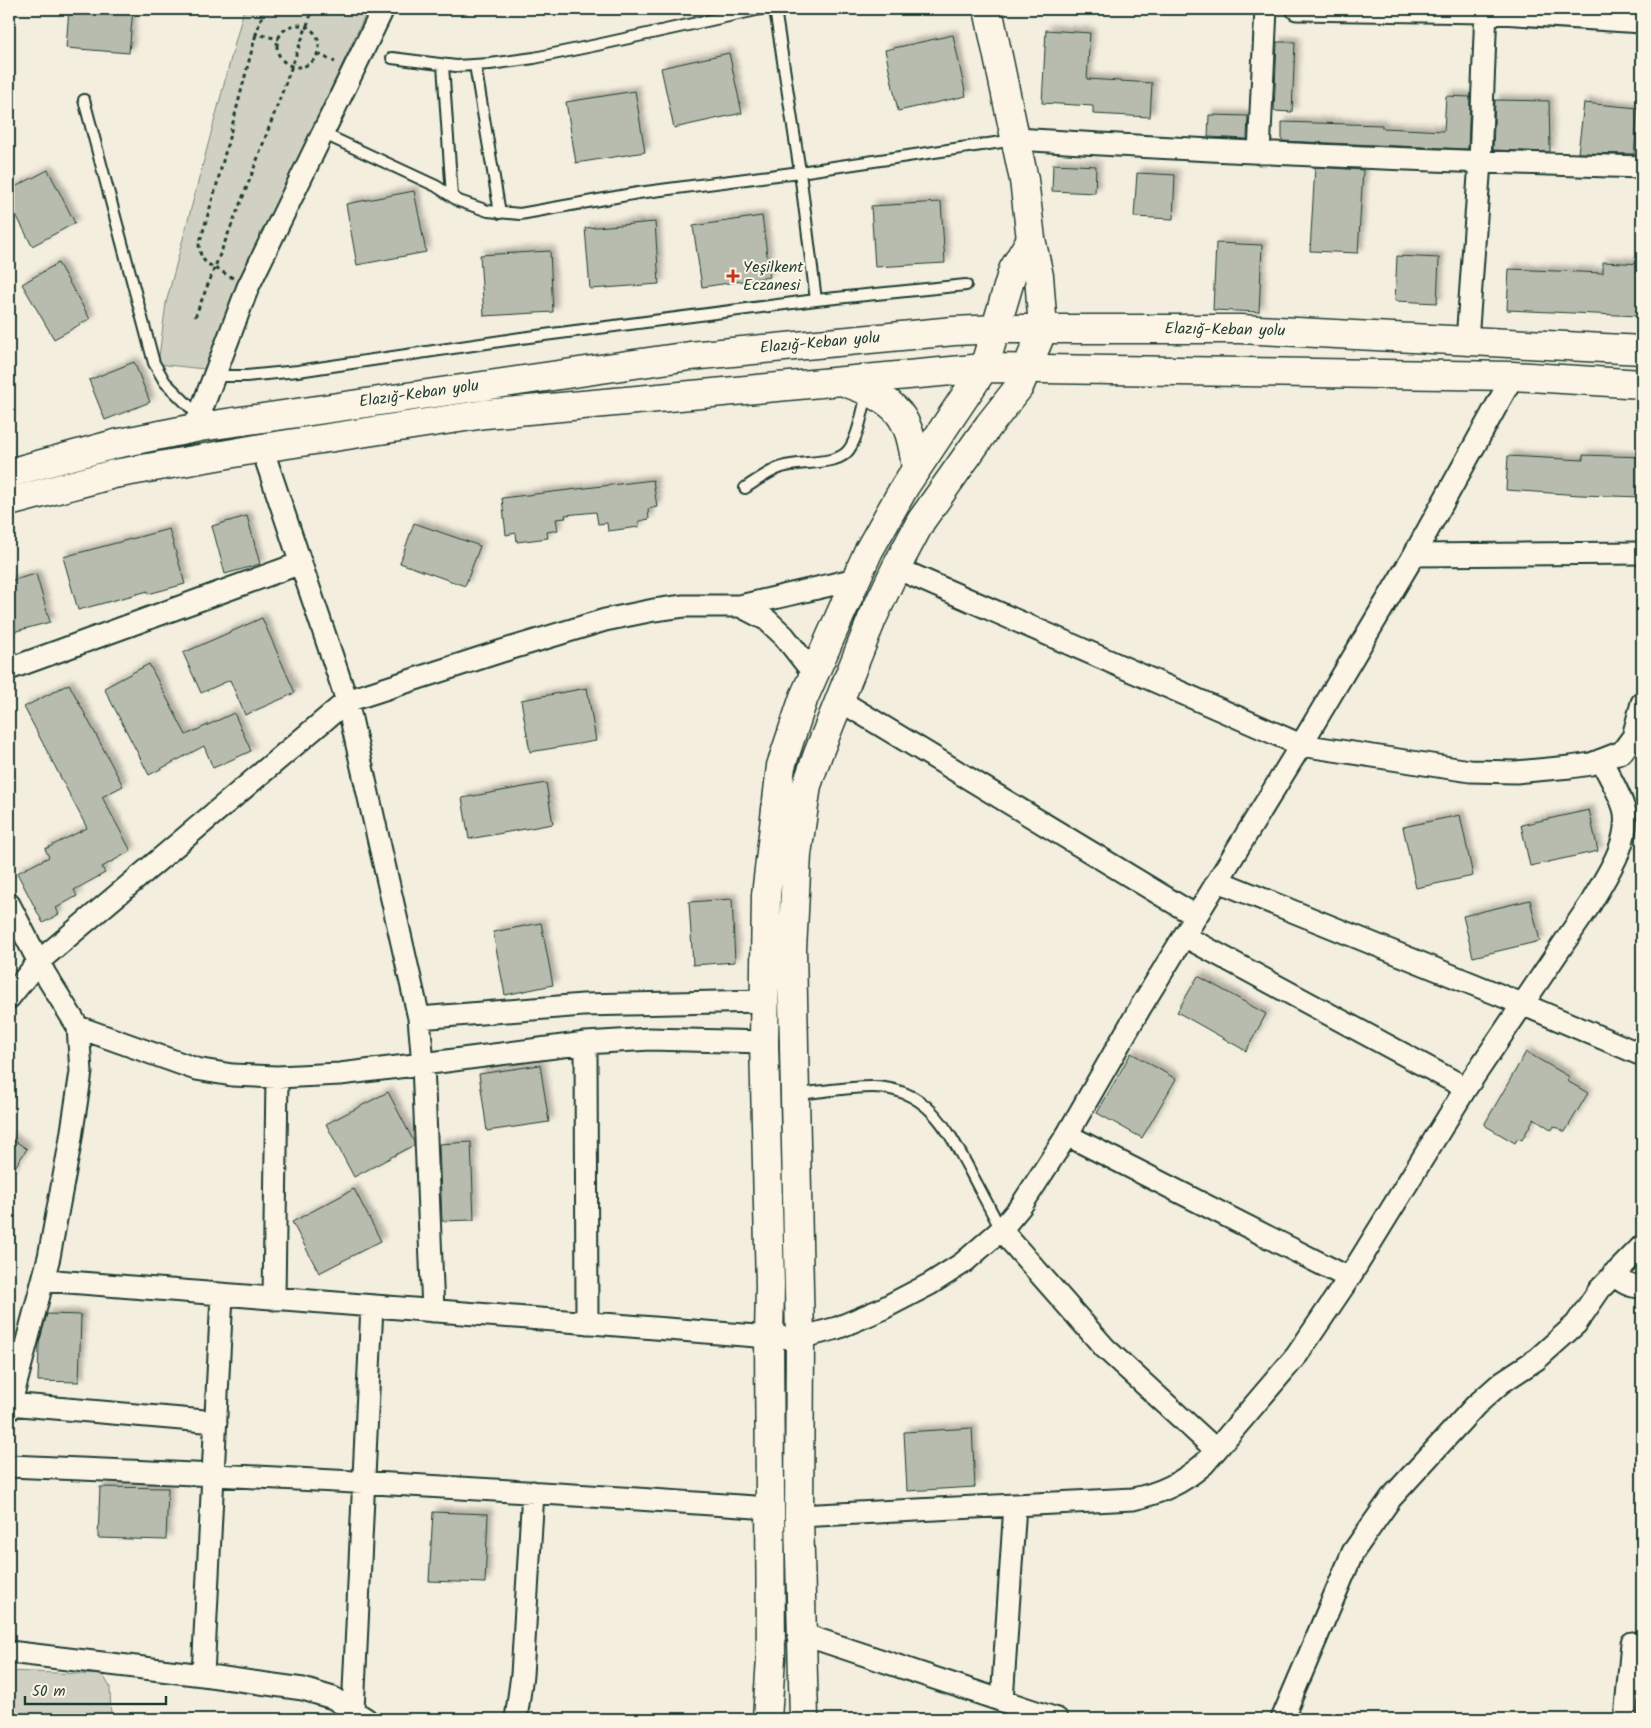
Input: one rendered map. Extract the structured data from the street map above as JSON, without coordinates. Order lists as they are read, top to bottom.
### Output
{
  "streets": {
    "main road": ["Elazığ-Keban yolu"]
  },
  "places": {
    "health": ["Yeşilkent Eczanesi"]
  },
  "scale_bar": "50 m"
}
